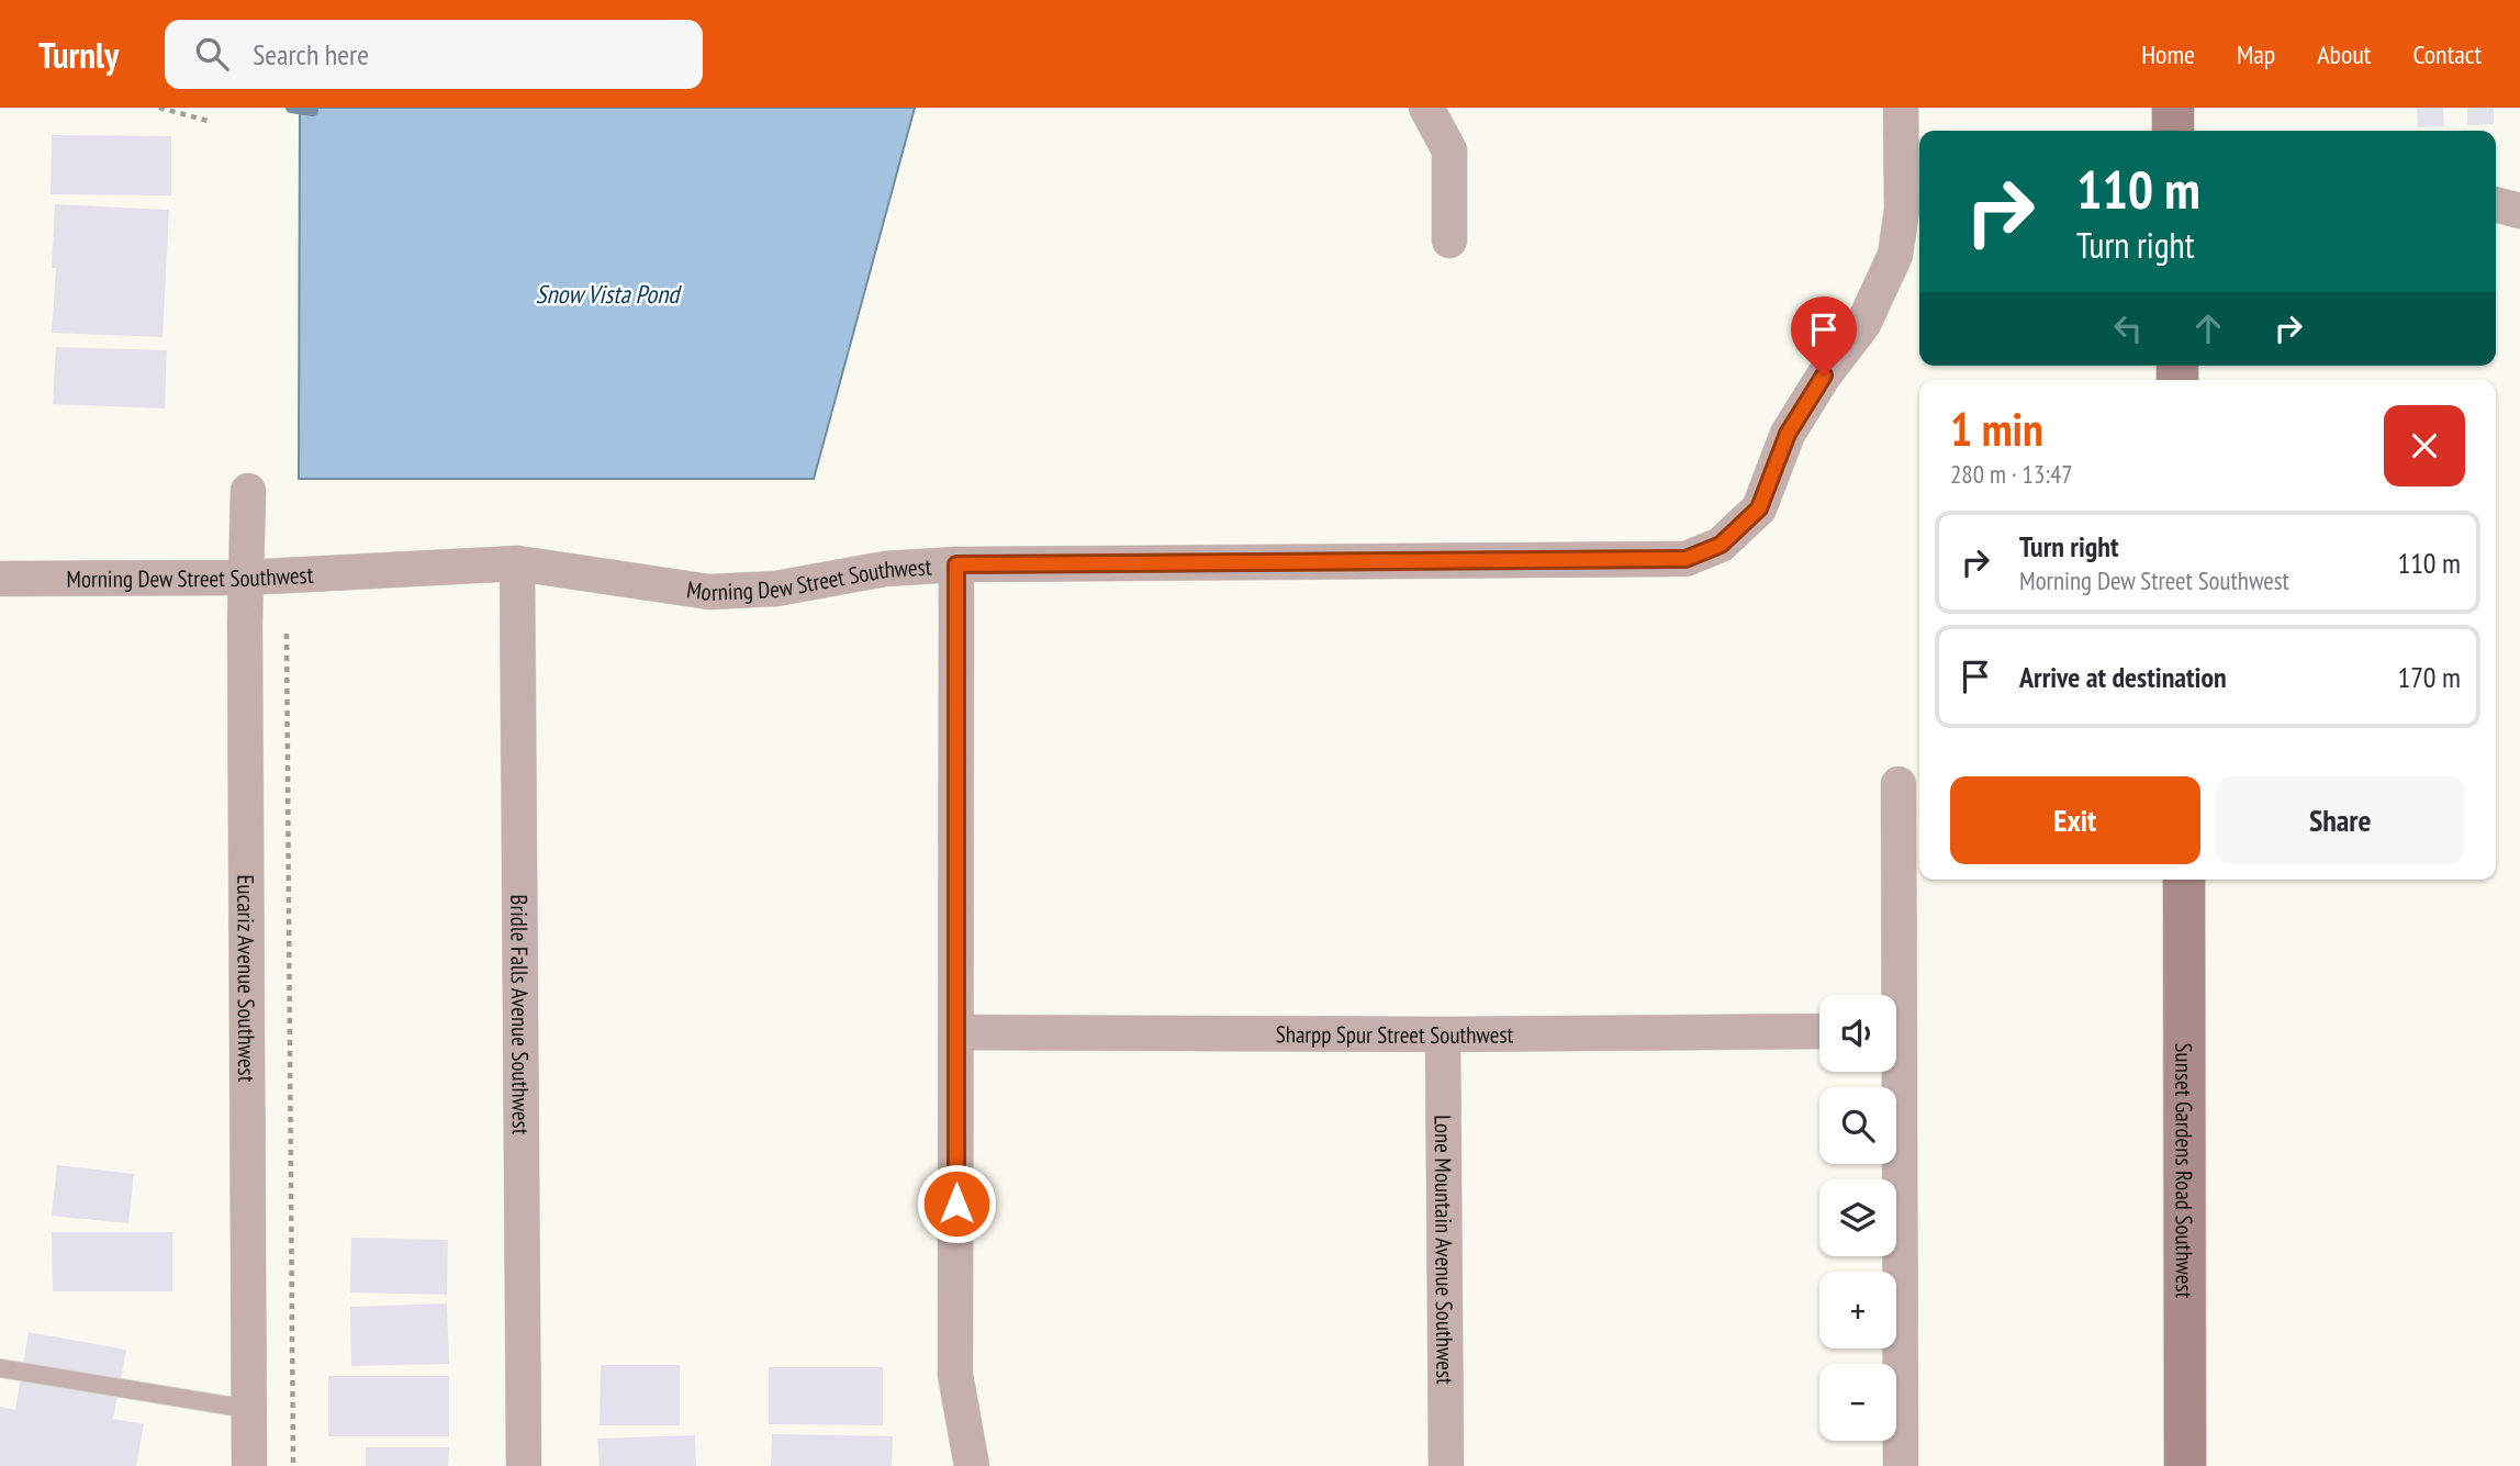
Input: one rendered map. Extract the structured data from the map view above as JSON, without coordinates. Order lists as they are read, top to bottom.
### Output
{
  "streets": {
    "street": [
      "Morning Dew Street Southwest",
      "Eucariz Avenue Southwest",
      "Bridle Falls Avenue Southwest",
      "Sharpp Spur Street Southwest",
      "Sunset Gardens Road Southwest",
      "Lone Mountain Avenue Southwest"
    ]
  },
  "crossings": [
    ["Morning Dew Street Southwest", "Eucariz Avenue Southwest"],
    ["Morning Dew Street Southwest", "Bridle Falls Avenue Southwest"],
    ["Sharpp Spur Street Southwest", "Lone Mountain Avenue Southwest"]
  ],
  "water": ["Snow Vista Pond"],
  "page": {
    "header": "Turnly",
    "search": "Search here",
    "nav": [
      "Home",
      "Map",
      "About",
      "Contact"
    ],
    "turn": ["110 m", "Turn right"],
    "heading": ["1 min", "280 m · 13:47"],
    "list": [
      {
        "name": "Turn right",
        "note": "Morning Dew Street Southwest",
        "value": "110 m"
      },
      {
        "name": "Arrive at destination",
        "value": "170 m"
      }
    ],
    "buttons": ["Exit", "Share"],
    "map_buttons": ["+", "−"]
  }
}
